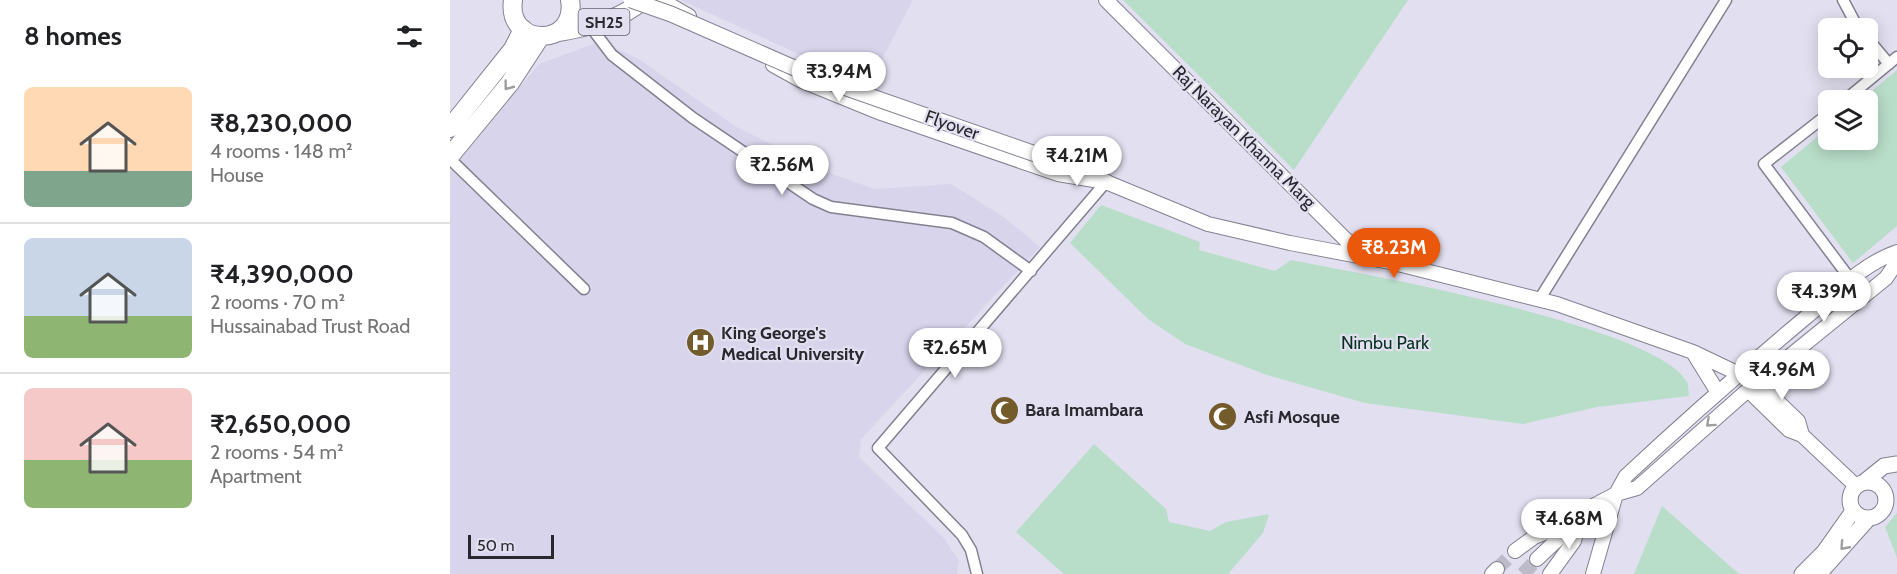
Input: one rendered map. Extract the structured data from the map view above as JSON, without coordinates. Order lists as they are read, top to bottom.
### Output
{
  "streets": {
    "main road": ["SH25", "Flyover"],
    "street": ["Raj Narayan Khanna Marg"]
  },
  "parks": ["Nimbu Park"],
  "places": {
    "hospital": ["King George's Medical University"],
    "mosque": ["Bara Imambara", "Asfi Mosque"]
  },
  "scale_bar": "50 m",
  "page": {
    "heading": "8 homes",
    "price": [
      "₹3.94M",
      "₹4.21M",
      "₹2.56M",
      "₹8.23M",
      "₹4.39M",
      "₹2.65M",
      "₹4.96M",
      "₹4.68M"
    ],
    "list": [
      {
        "name": "₹8,230,000",
        "note": "4 rooms · 148 m² · House"
      },
      {
        "name": "₹4,390,000",
        "note": "2 rooms · 70 m² · Hussainabad Trust Road"
      },
      {
        "name": "₹2,650,000",
        "note": "2 rooms · 54 m² · Apartment"
      }
    ],
    "scale": "50 m"
  }
}
